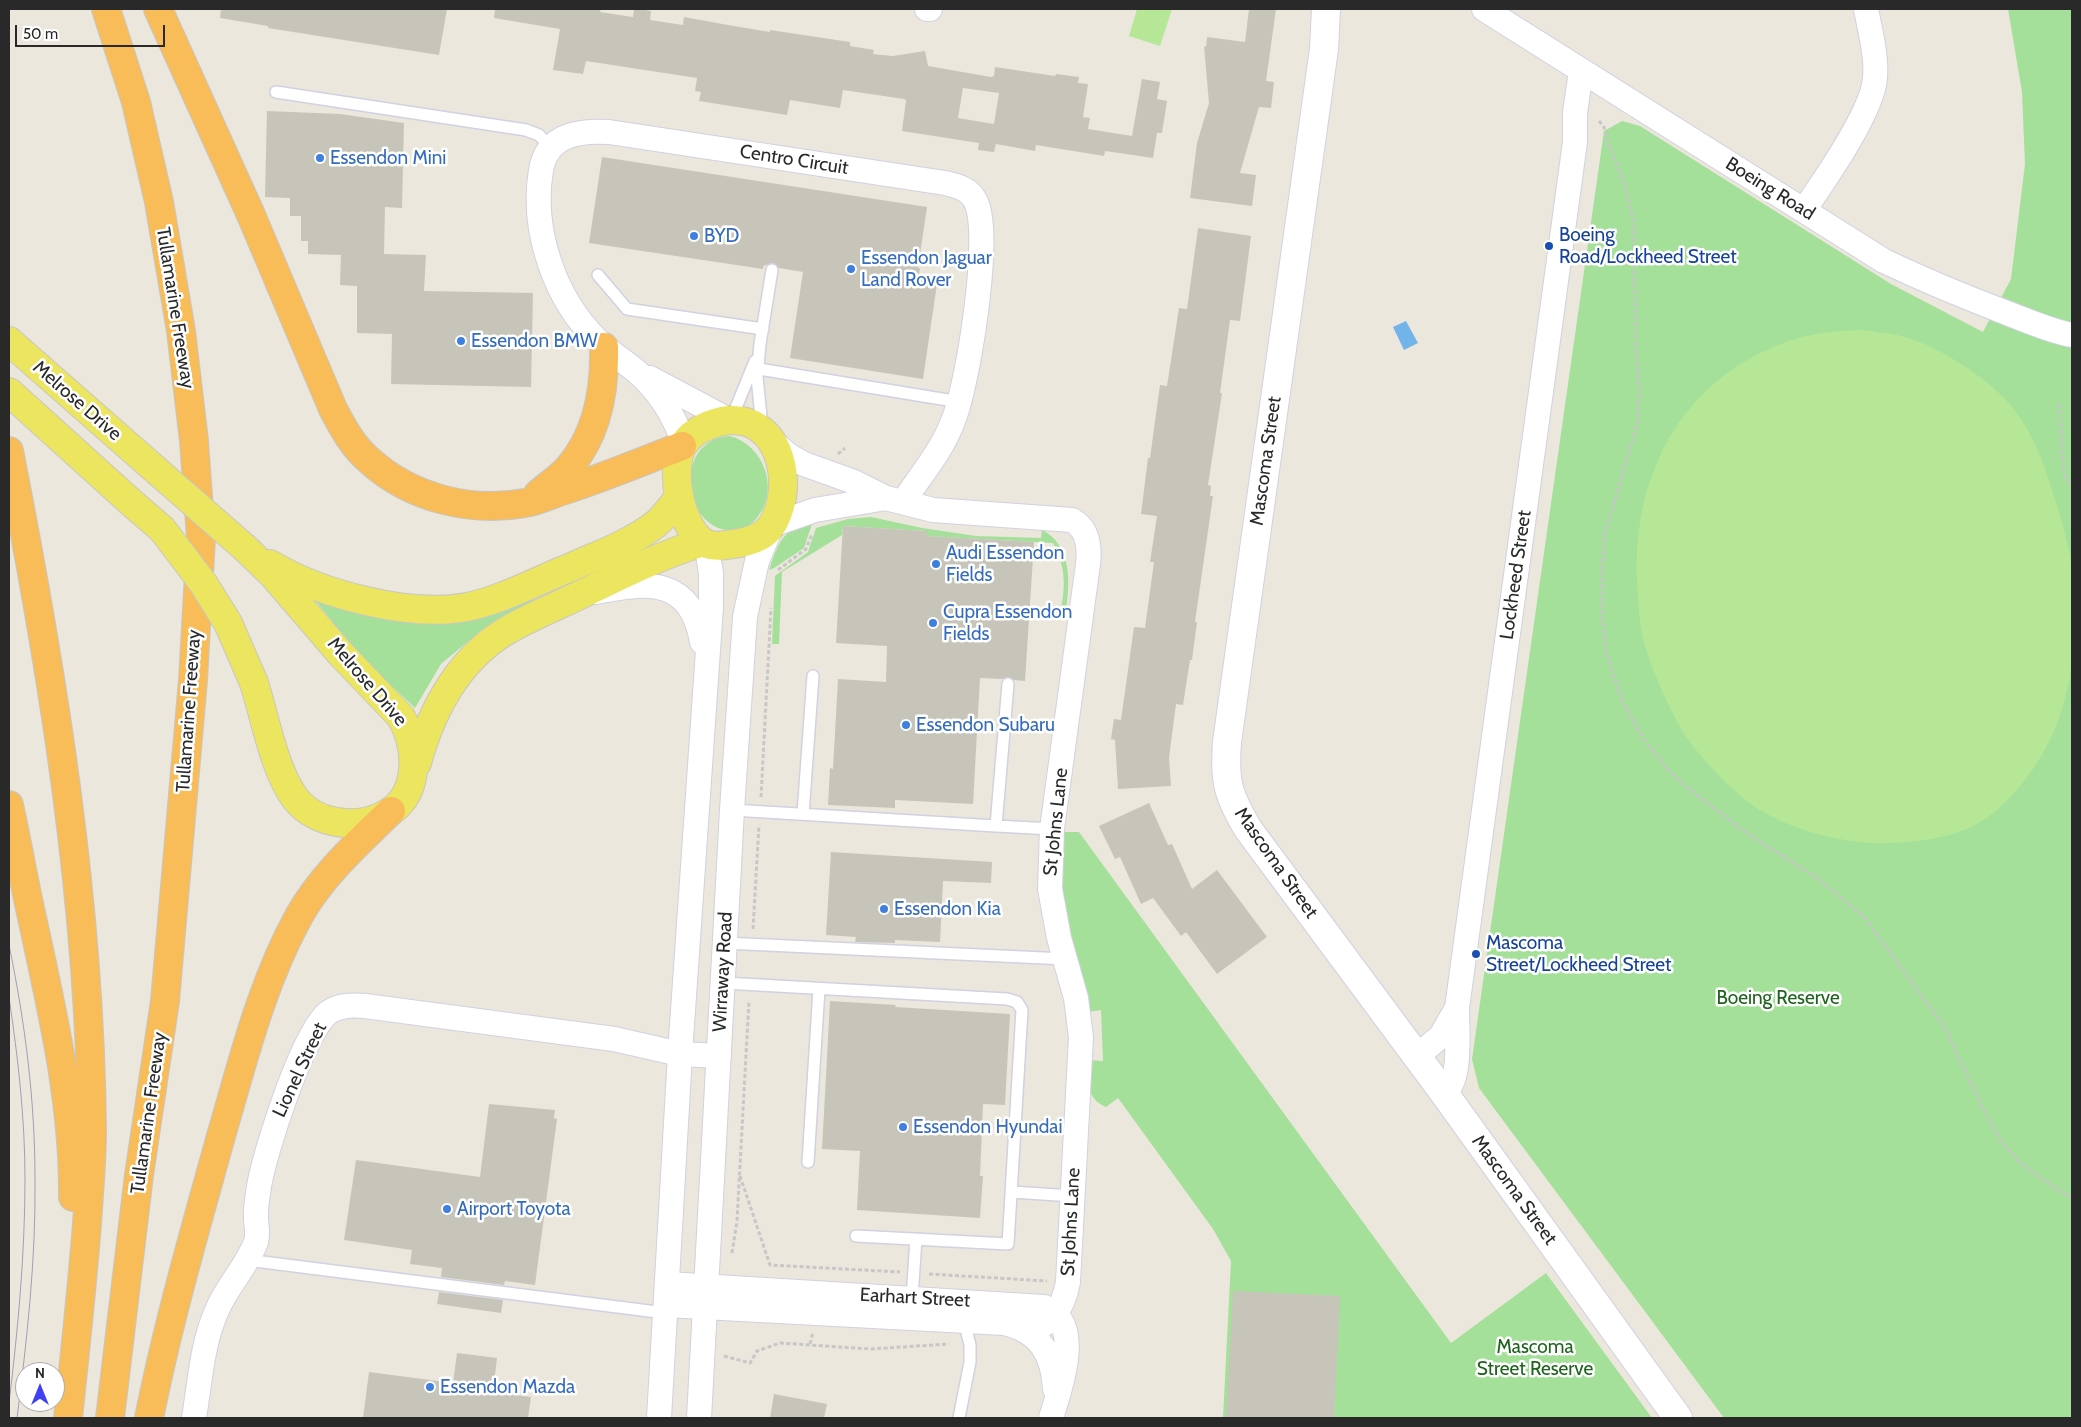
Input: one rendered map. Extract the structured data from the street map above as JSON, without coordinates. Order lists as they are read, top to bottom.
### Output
{
  "streets": {
    "highway": ["Tullamarine Freeway"],
    "main road": ["Melrose Drive", "Mascoma Street"],
    "street": [
      "Centro Circuit",
      "Boeing Road",
      "Lockheed Street",
      "St Johns Lane",
      "Wirraway Road",
      "Lionel Street",
      "Earhart Street"
    ]
  },
  "crossings": [
    ["Centro Circuit", "St Johns Lane"],
    ["Boeing Road", "Lockheed Street"],
    ["Mascoma Street", "Lockheed Street"],
    ["St Johns Lane", "Wirraway Road"],
    ["St Johns Lane", "Earhart Street"],
    ["Wirraway Road", "Lionel Street"],
    ["Wirraway Road", "Earhart Street"]
  ],
  "parks": ["Boeing Reserve", "Mascoma Street Reserve"],
  "places": [
    "Essendon Mini",
    "BYD",
    "Boeing Road/Lockheed Street",
    "Essendon Jaguar Land Rover",
    "Essendon BMW",
    "Audi Essendon Fields",
    "Cupra Essendon Fields",
    "Essendon Subaru",
    "Essendon Kia",
    "Mascoma Street/Lockheed Street",
    "Essendon Hyundai",
    "Airport Toyota",
    "Essendon Mazda"
  ],
  "scale_bar": "50 m",
  "north": "top"
}
